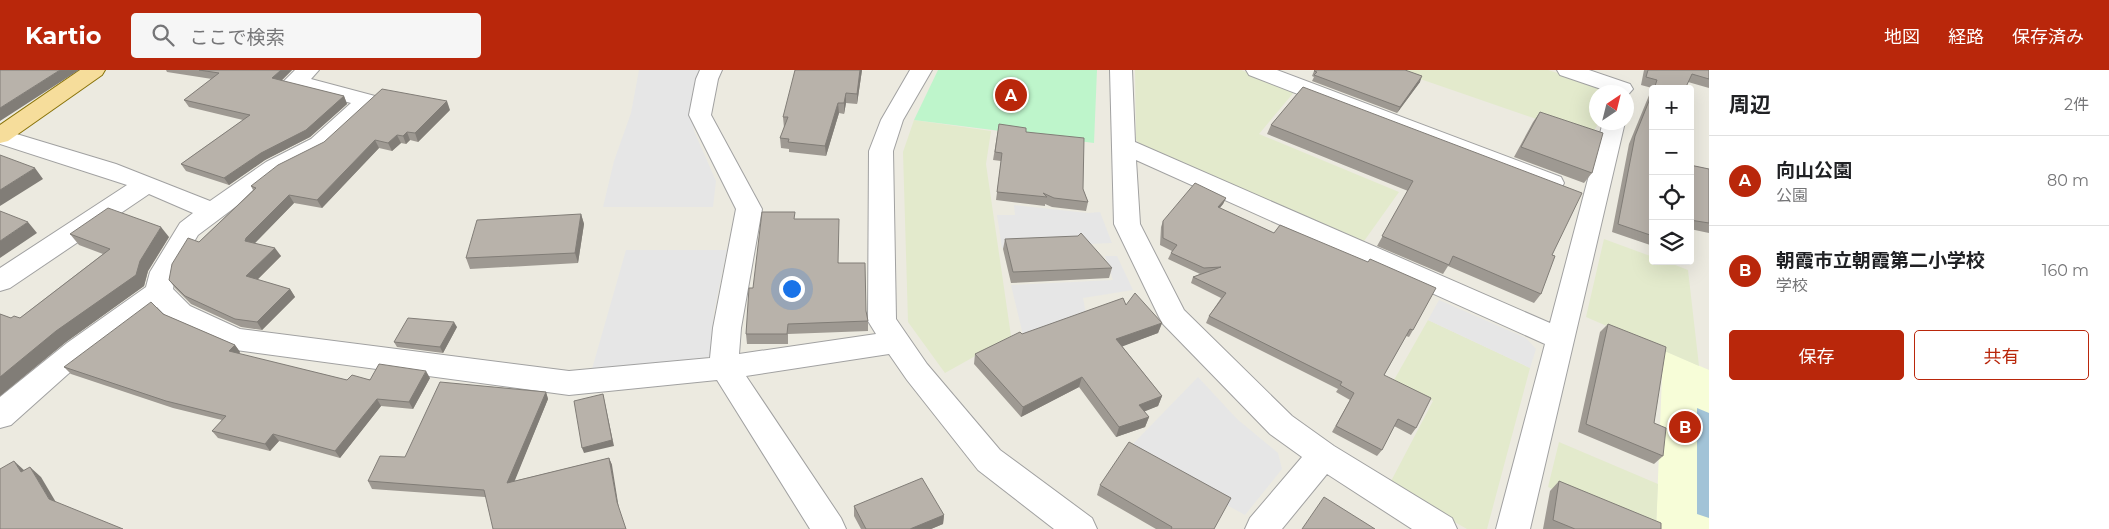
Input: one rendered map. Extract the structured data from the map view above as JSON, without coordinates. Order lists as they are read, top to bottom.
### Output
{
  "north": "top right",
  "page": {
    "header": "Kartio",
    "search": "ここで検索",
    "nav": ["地図", "経路", "保存済み"],
    "heading": ["周辺", "2件"],
    "pins": ["A", "B"],
    "map_buttons": ["+", "−"],
    "list": [
      {
        "mark": "A",
        "name": "向山公園",
        "note": "公園",
        "value": "80 m"
      },
      {
        "mark": "B",
        "name": "朝霞市立朝霞第二小学校",
        "note": "学校",
        "value": "160 m"
      }
    ],
    "buttons": ["保存", "共有"]
  }
}
